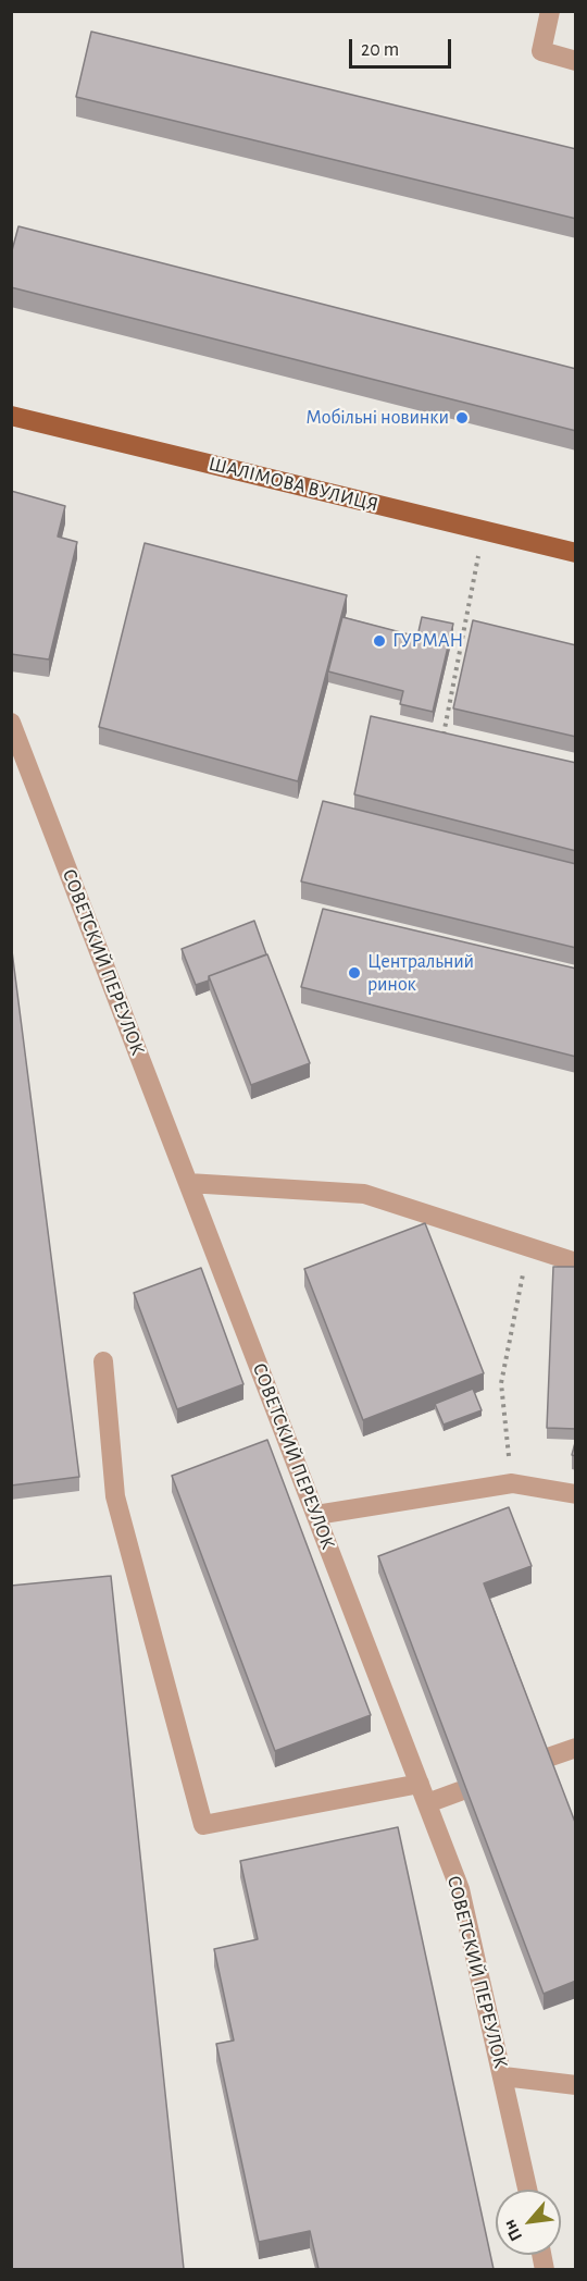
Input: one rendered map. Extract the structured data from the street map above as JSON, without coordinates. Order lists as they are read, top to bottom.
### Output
{
  "streets": {
    "main road": ["ШАЛІМОВА ВУЛИЦЯ"],
    "street": ["СОВЕТСКИЙ ПЕРЕУЛОК"]
  },
  "places": ["Мобільні новинки", "ГУРМАН", "Центральний ринок"],
  "scale_bar": "20 m",
  "north": "bottom left"
}
